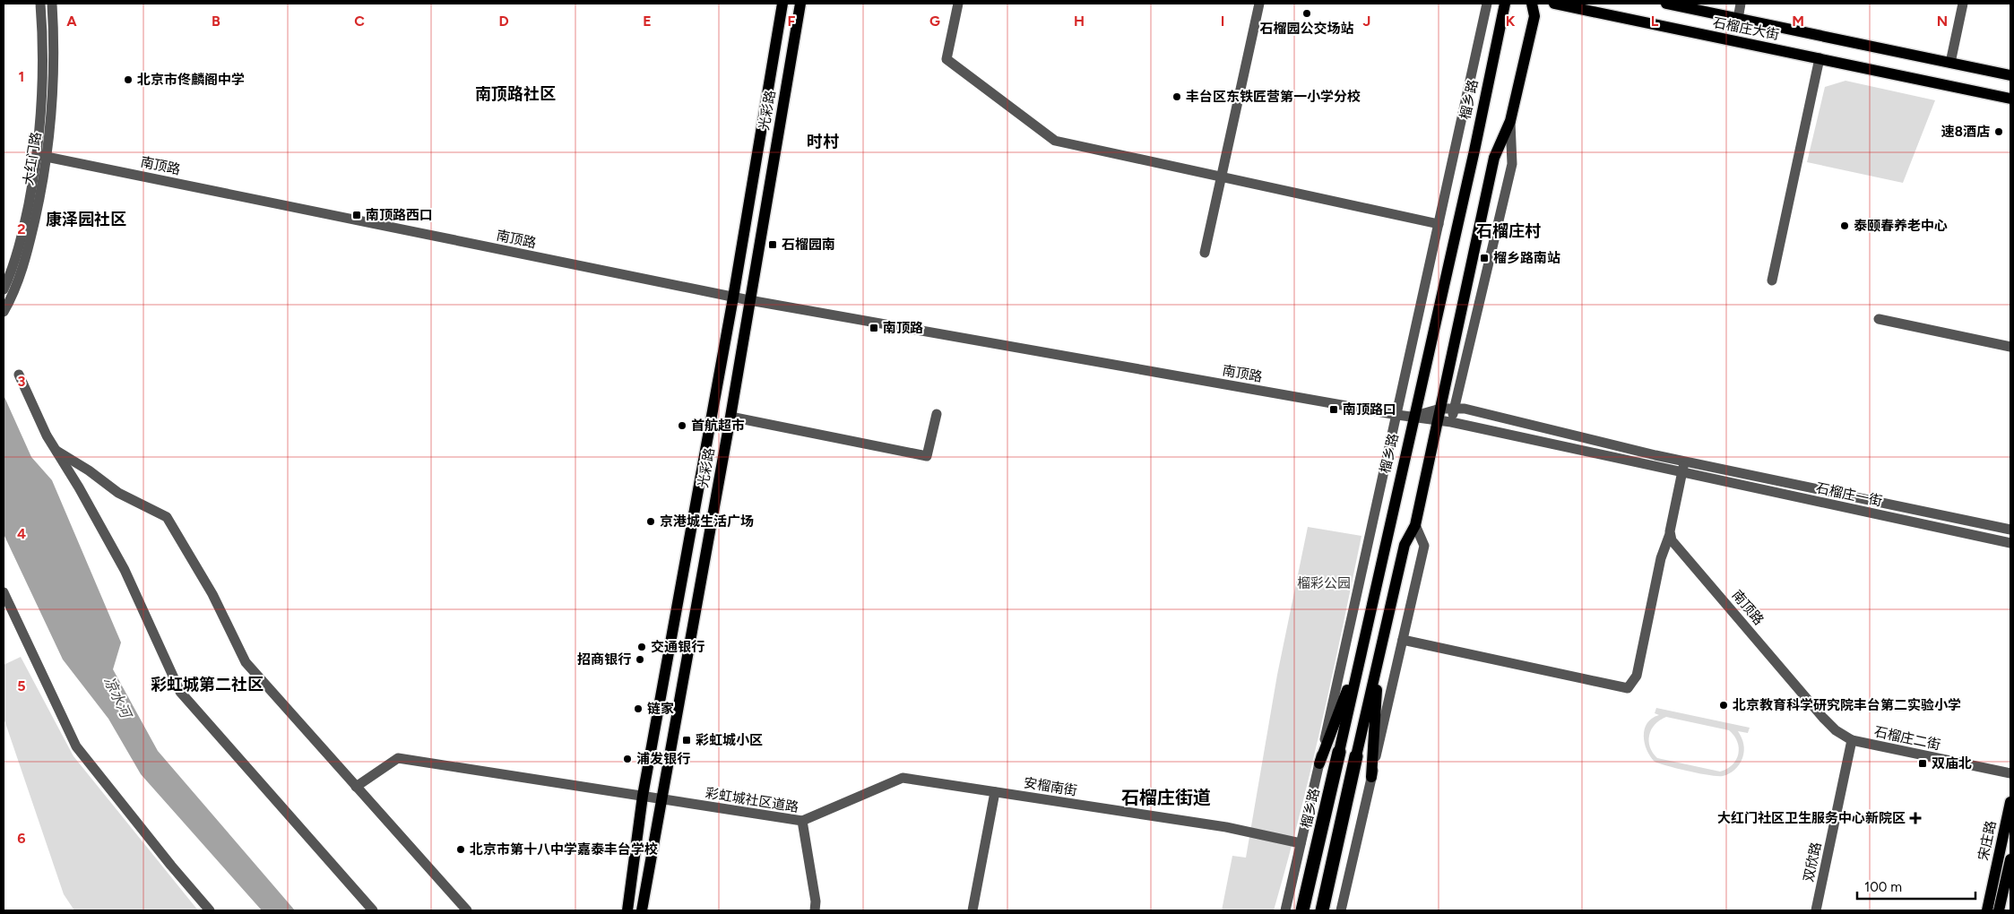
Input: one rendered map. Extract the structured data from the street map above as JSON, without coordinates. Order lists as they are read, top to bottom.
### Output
{
  "streets": {
    "highway": ["榴乡路"],
    "main road": ["石榴庄大街", "光彩路", "宋庄路"],
    "street": [
      "大红门路",
      "南顶路",
      "石榴庄一街",
      "石榴庄二街",
      "安榴南街",
      "彩虹城社区道路",
      "双欣路"
    ]
  },
  "crossings": [
    ["榴乡路", "南顶路"],
    ["榴乡路", "安榴南街"],
    ["光彩路", "南顶路"],
    ["光彩路", "彩虹城社区道路"],
    ["大红门路", "南顶路"],
    ["南顶路", "石榴庄一街"],
    ["南顶路", "石榴庄二街"],
    ["南顶路", "双欣路"],
    ["石榴庄二街", "双欣路"],
    ["安榴南街", "彩虹城社区道路"]
  ],
  "districts": [
    "南顶路社区",
    "时村",
    "康泽园社区",
    "石榴庄村",
    "彩虹城第二社区",
    "石榴庄街道"
  ],
  "water": ["凉水河"],
  "parks": ["榴彩公园"],
  "places": {
    "other": [
      "石榴园公交场站",
      "北京市佟麟阁中学",
      "丰台区东铁匠营第一小学分校",
      "速8酒店",
      "泰颐春养老中心",
      "首航超市",
      "京港城生活广场",
      "交通银行",
      "招商银行",
      "北京教育科学研究院丰台第二实验小学",
      "链家",
      "浦发银行",
      "北京市第十八中学嘉泰丰台学校"
    ],
    "transit": [
      "南顶路西口",
      "石榴园南",
      "榴乡路南站",
      "南顶路",
      "南顶路口",
      "彩虹城小区",
      "双庙北"
    ],
    "health": ["大红门社区卫生服务中心新院区"]
  },
  "scale_bar": "100 m",
  "grid": {
    "columns": [
      "A",
      "B",
      "C",
      "D",
      "E",
      "F",
      "G",
      "H",
      "I",
      "J",
      "K",
      "L",
      "M",
      "N"
    ],
    "rows": [
      "1",
      "2",
      "3",
      "4",
      "5",
      "6"
    ]
  }
}
